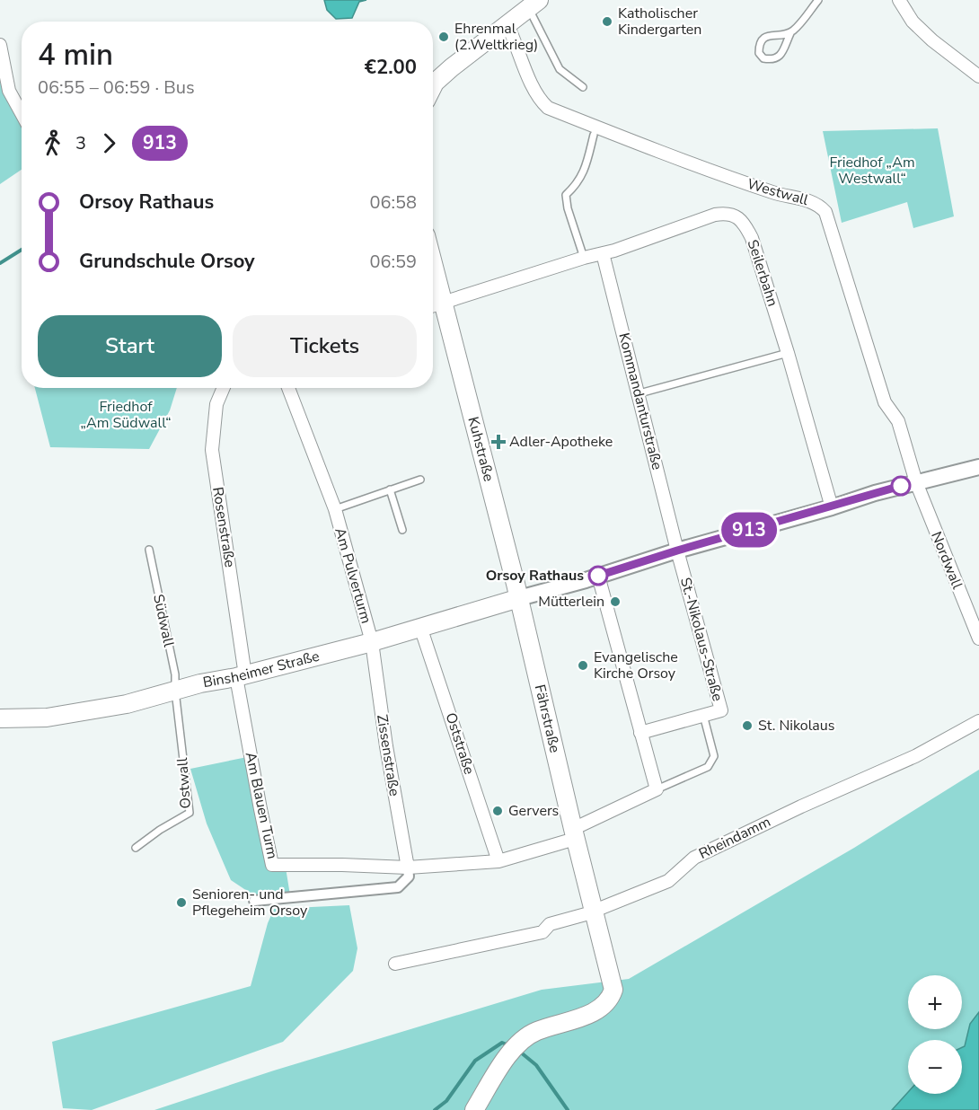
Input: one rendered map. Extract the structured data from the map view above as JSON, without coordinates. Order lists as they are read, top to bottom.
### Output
{
  "streets": {
    "main road": ["Kuhstraße", "Binsheimer Straße", "Fährstraße"],
    "street": [
      "Westwall",
      "Seilerbahn",
      "Kommandanturstraße",
      "Rosenstraße",
      "Nordwall",
      "Am Pulverturm",
      "St.-Nikolaus-Straße",
      "Oststraße",
      "Zissenstraße",
      "Am Blauen Turm",
      "Rheindamm"
    ],
    "lane": ["Südwall", "Ostwall"]
  },
  "crossings": [
    ["Westwall", "Nordwall"],
    ["Seilerbahn", "Kommandanturstraße"],
    ["Seilerbahn", "Kuhstraße"],
    ["Kommandanturstraße", "St.-Nikolaus-Straße"],
    ["Kuhstraße", "Binsheimer Straße"],
    ["Kuhstraße", "Fährstraße"],
    ["Rosenstraße", "Binsheimer Straße"],
    ["Rosenstraße", "Am Blauen Turm"],
    ["Am Pulverturm", "Binsheimer Straße"],
    ["Am Pulverturm", "Zissenstraße"],
    ["Südwall", "Binsheimer Straße"],
    ["Südwall", "Ostwall"],
    ["Binsheimer Straße", "Fährstraße"],
    ["Binsheimer Straße", "Oststraße"],
    ["Binsheimer Straße", "Zissenstraße"],
    ["Binsheimer Straße", "Ostwall"],
    ["Binsheimer Straße", "Am Blauen Turm"],
    ["Fährstraße", "Rheindamm"],
    ["Zissenstraße", "Am Blauen Turm"]
  ],
  "parks": ["Friedhof „Am Westwall“", "Friedhof „Am Südwall“"],
  "places": {
    "other": [
      "Katholischer Kindergarten",
      "Ehrenmal (2.Weltkrieg)",
      "Orsoy Rathaus",
      "Mütterlein",
      "Evangelische Kirche Orsoy",
      "St. Nikolaus",
      "Gervers",
      "Senioren- und Pflegeheim Orsoy"
    ],
    "health": ["Adler-Apotheke"]
  },
  "lines": ["bus line 913"],
  "page": {
    "on_map": "913",
    "heading": ["4 min", "06:55 – 06:59 · Bus", "€2.00"],
    "legs": ["3", "913"],
    "list": [
      {
        "name": "Orsoy Rathaus",
        "value": "06:58"
      },
      {
        "name": "Grundschule Orsoy",
        "value": "06:59"
      }
    ],
    "buttons": ["Start", "Tickets"],
    "map_buttons": ["+", "−"]
  }
}
